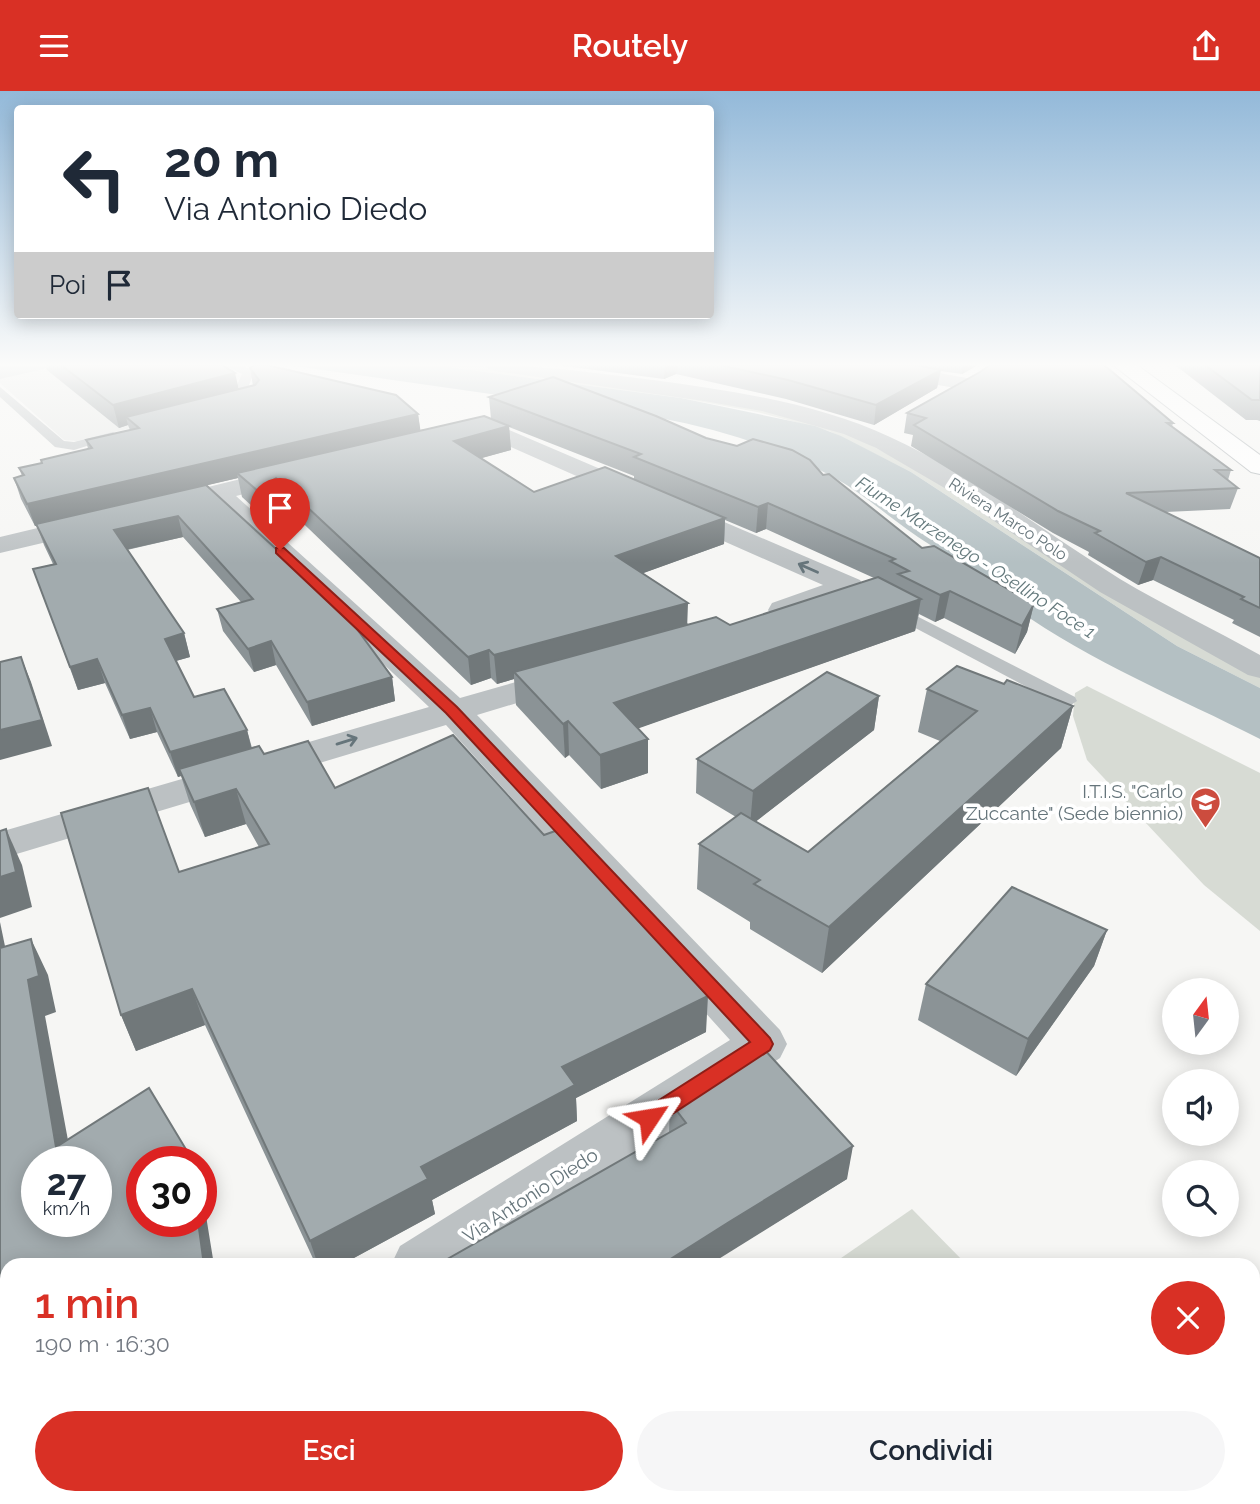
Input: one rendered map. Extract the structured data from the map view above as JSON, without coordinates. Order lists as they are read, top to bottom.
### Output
{
  "streets": {
    "street": ["Riviera Marco Polo", "Via Antonio Diedo"]
  },
  "water": ["Fiume Marzenego - Osellino Foce 1"],
  "places": {
    "school or university": ["I.T.I.S. \"Carlo Zuccante\" (Sede biennio)"]
  },
  "north": "top",
  "page": {
    "header": "Routely",
    "turn": ["20 m", "Via Antonio Diedo"],
    "then": "Poi",
    "speed": "27 km/h",
    "limit": "30",
    "heading": ["1 min", "190 m · 16:30"],
    "buttons": ["Esci", "Condividi"]
  }
}
